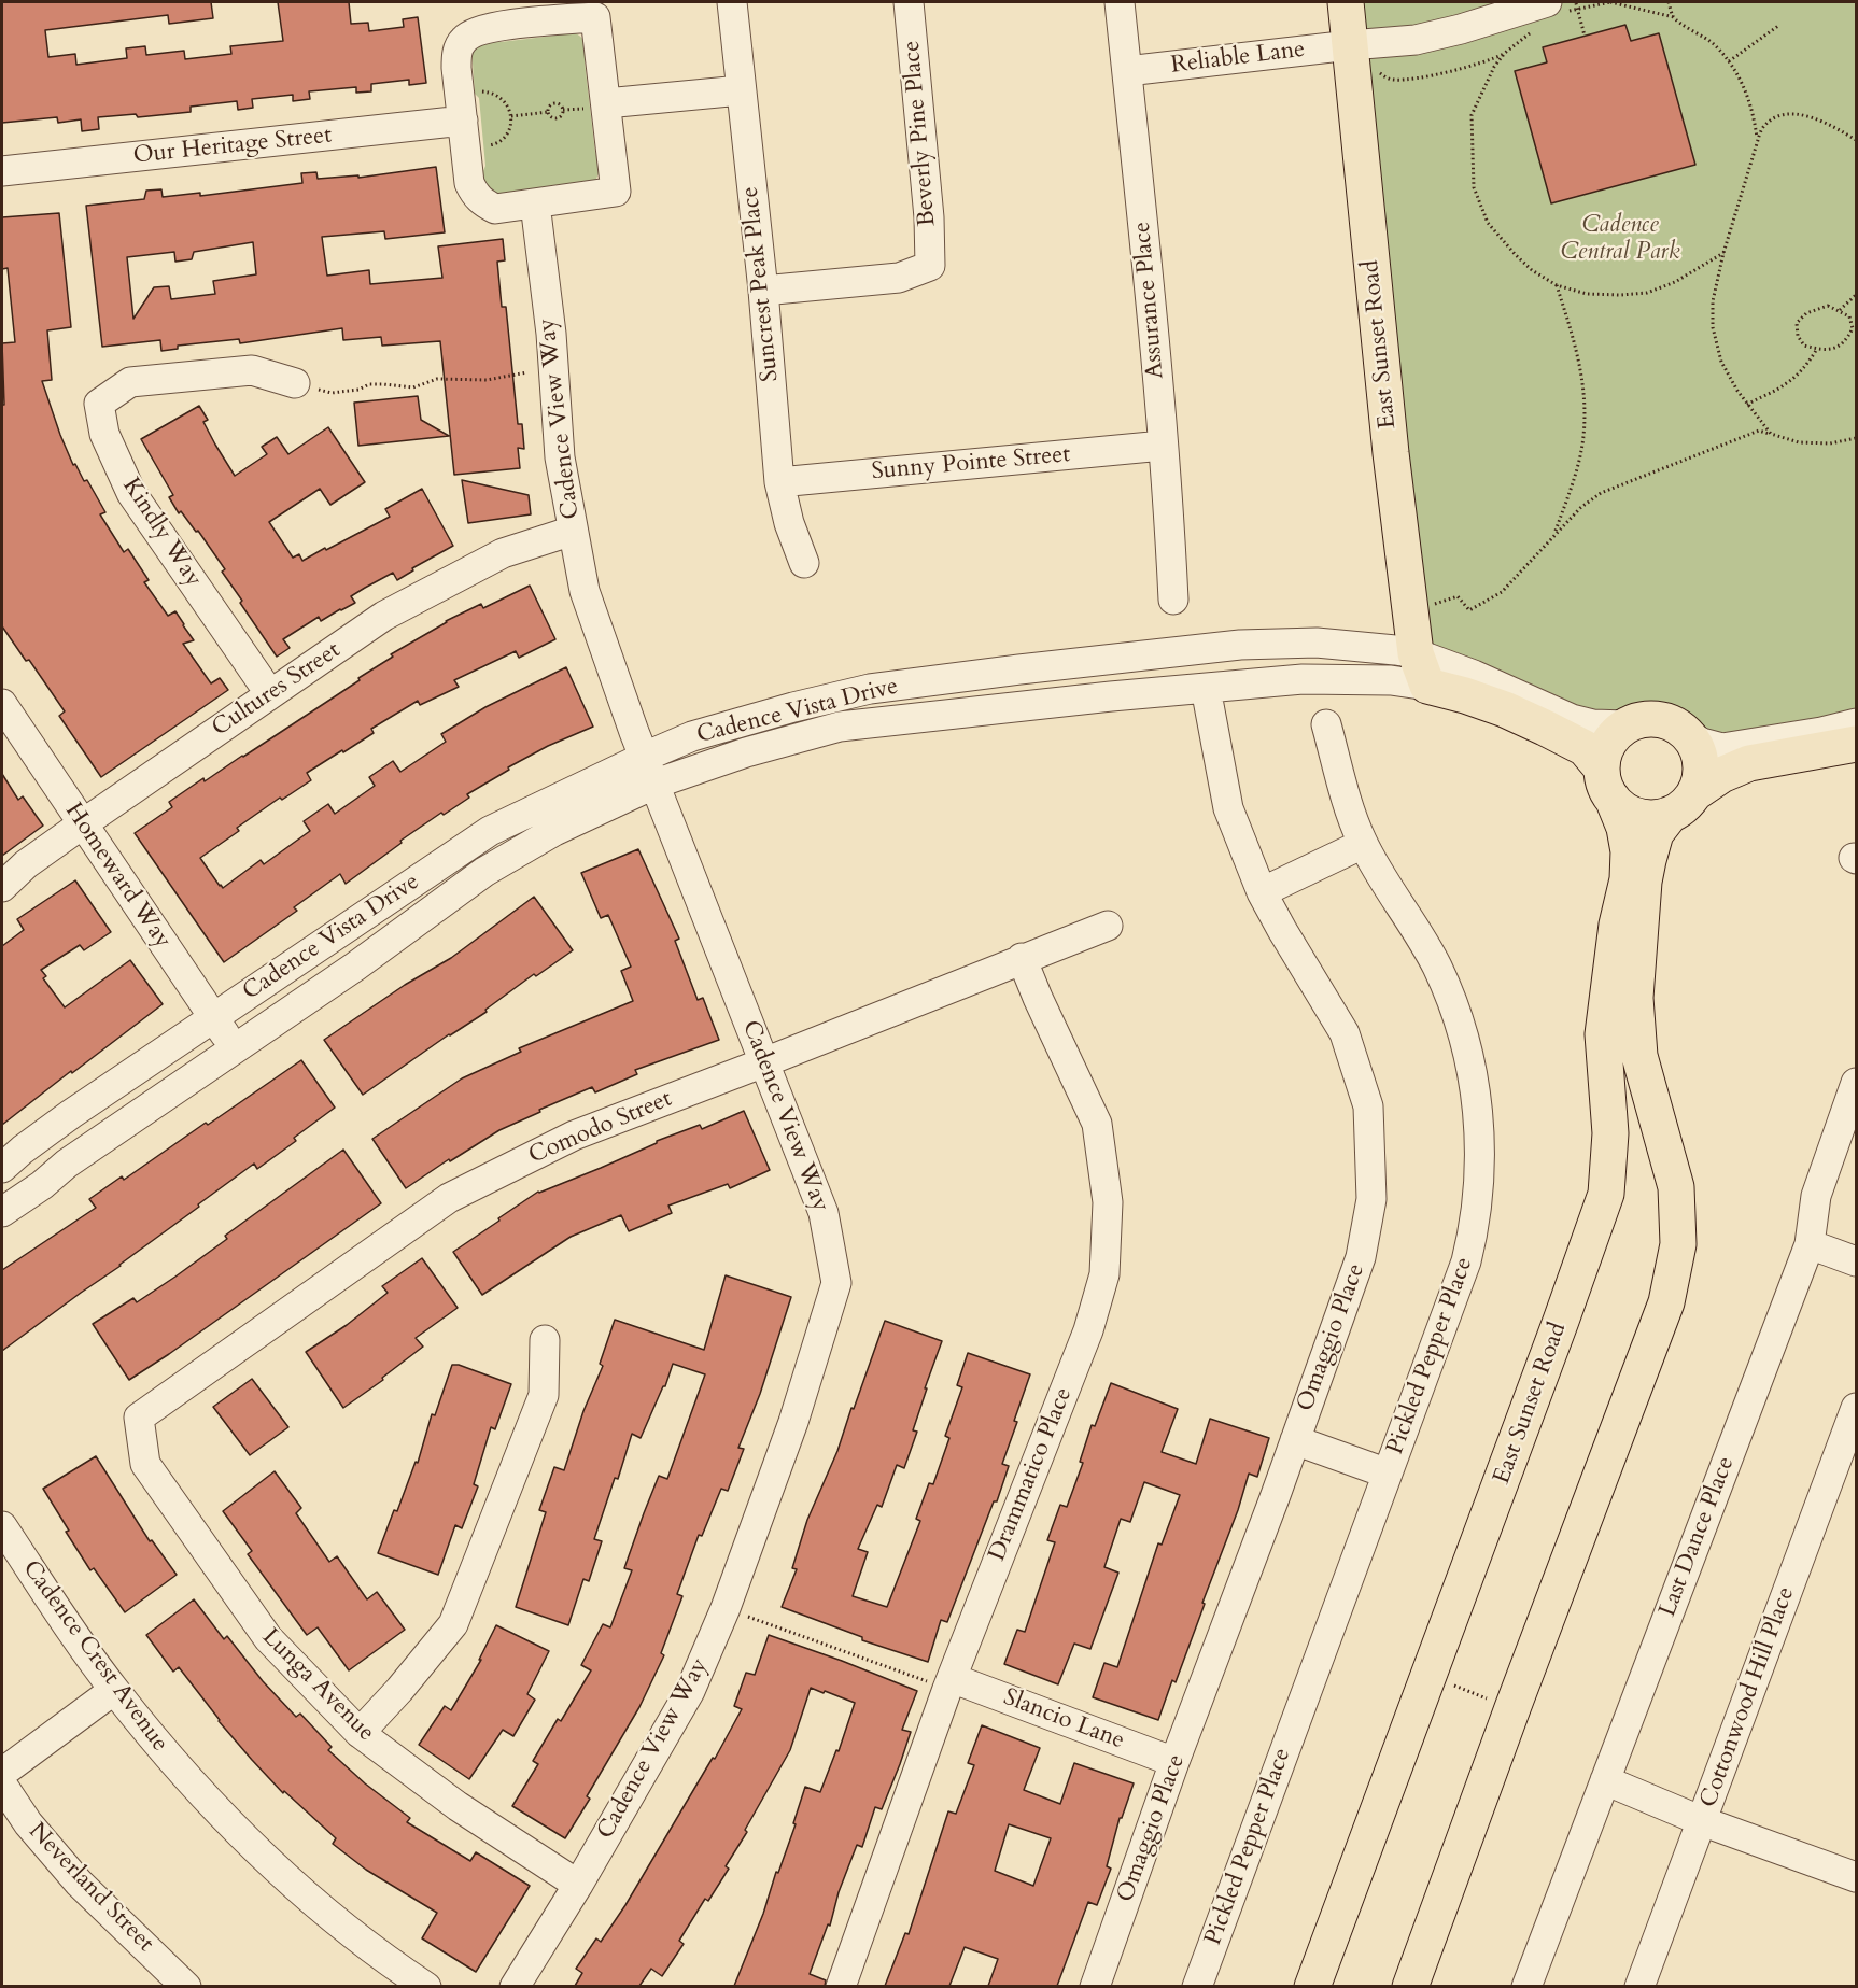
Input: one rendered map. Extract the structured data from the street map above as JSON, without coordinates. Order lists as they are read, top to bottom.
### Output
{
  "streets": {
    "main road": ["East Sunset Road", "Cadence Vista Drive"],
    "street": [
      "Reliable Lane",
      "Beverly Pine Place",
      "Our Heritage Street",
      "Suncrest Peak Place",
      "Assurance Place",
      "Cadence View Way",
      "Sunny Pointe Street",
      "Kindly Way",
      "Cultures Street",
      "Homeward Way",
      "Comodo Street",
      "Omaggio Place",
      "Pickled Pepper Place",
      "Drammatico Place",
      "Last Dance Place",
      "Cadence Crest Avenue",
      "Lunga Avenue",
      "Cottonwood Hill Place",
      "Slancio Lane",
      "Neverland Street"
    ]
  },
  "crossings": [
    ["Reliable Lane", "Assurance Place"],
    ["Reliable Lane", "East Sunset Road"],
    ["Beverly Pine Place", "Suncrest Peak Place"],
    ["Suncrest Peak Place", "Sunny Pointe Street"],
    ["Assurance Place", "Sunny Pointe Street"],
    ["East Sunset Road", "Cadence Vista Drive"],
    ["Cadence View Way", "Cultures Street"],
    ["Cadence View Way", "Cadence Vista Drive"],
    ["Cadence View Way", "Comodo Street"],
    ["Cadence View Way", "Lunga Avenue"],
    ["Kindly Way", "Cultures Street"],
    ["Cultures Street", "Homeward Way"],
    ["Cadence Vista Drive", "Homeward Way"],
    ["Cadence Vista Drive", "Omaggio Place"],
    ["Comodo Street", "Drammatico Place"],
    ["Comodo Street", "Lunga Avenue"],
    ["Omaggio Place", "Slancio Lane"],
    ["Drammatico Place", "Slancio Lane"]
  ],
  "parks": ["Cadence Central Park"]
}
